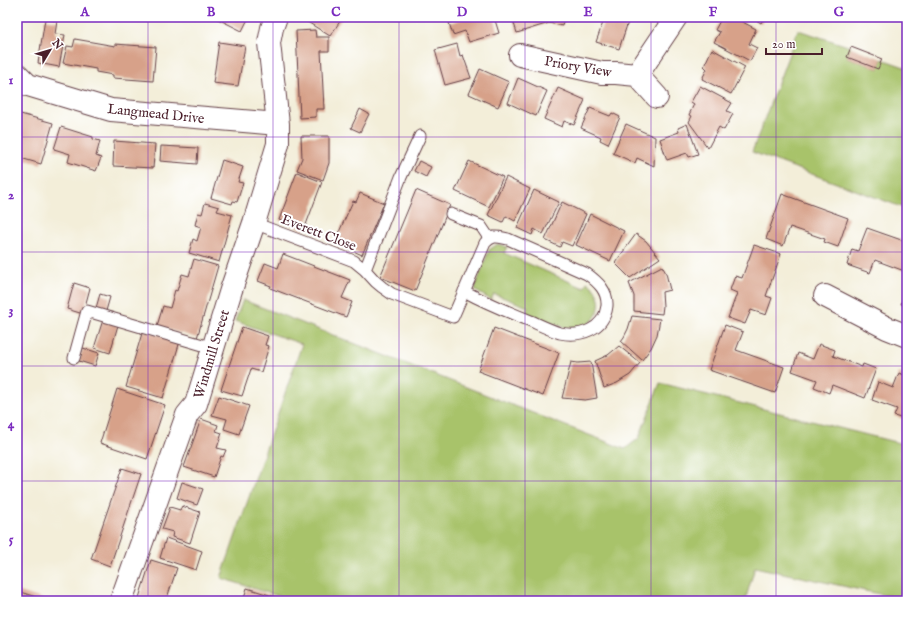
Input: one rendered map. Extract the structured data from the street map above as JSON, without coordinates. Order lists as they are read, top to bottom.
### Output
{
  "streets": {
    "street": ["Priory View", "Langmead Drive", "Windmill Street"],
    "lane": ["Everett Close"]
  },
  "crossings": [
    ["Langmead Drive", "Windmill Street"],
    ["Everett Close", "Windmill Street"]
  ],
  "scale_bar": "20 m",
  "north": "top right",
  "grid": {
    "columns": [
      "A",
      "B",
      "C",
      "D",
      "E",
      "F",
      "G"
    ],
    "rows": [
      "1",
      "2",
      "3",
      "4",
      "5"
    ]
  }
}
